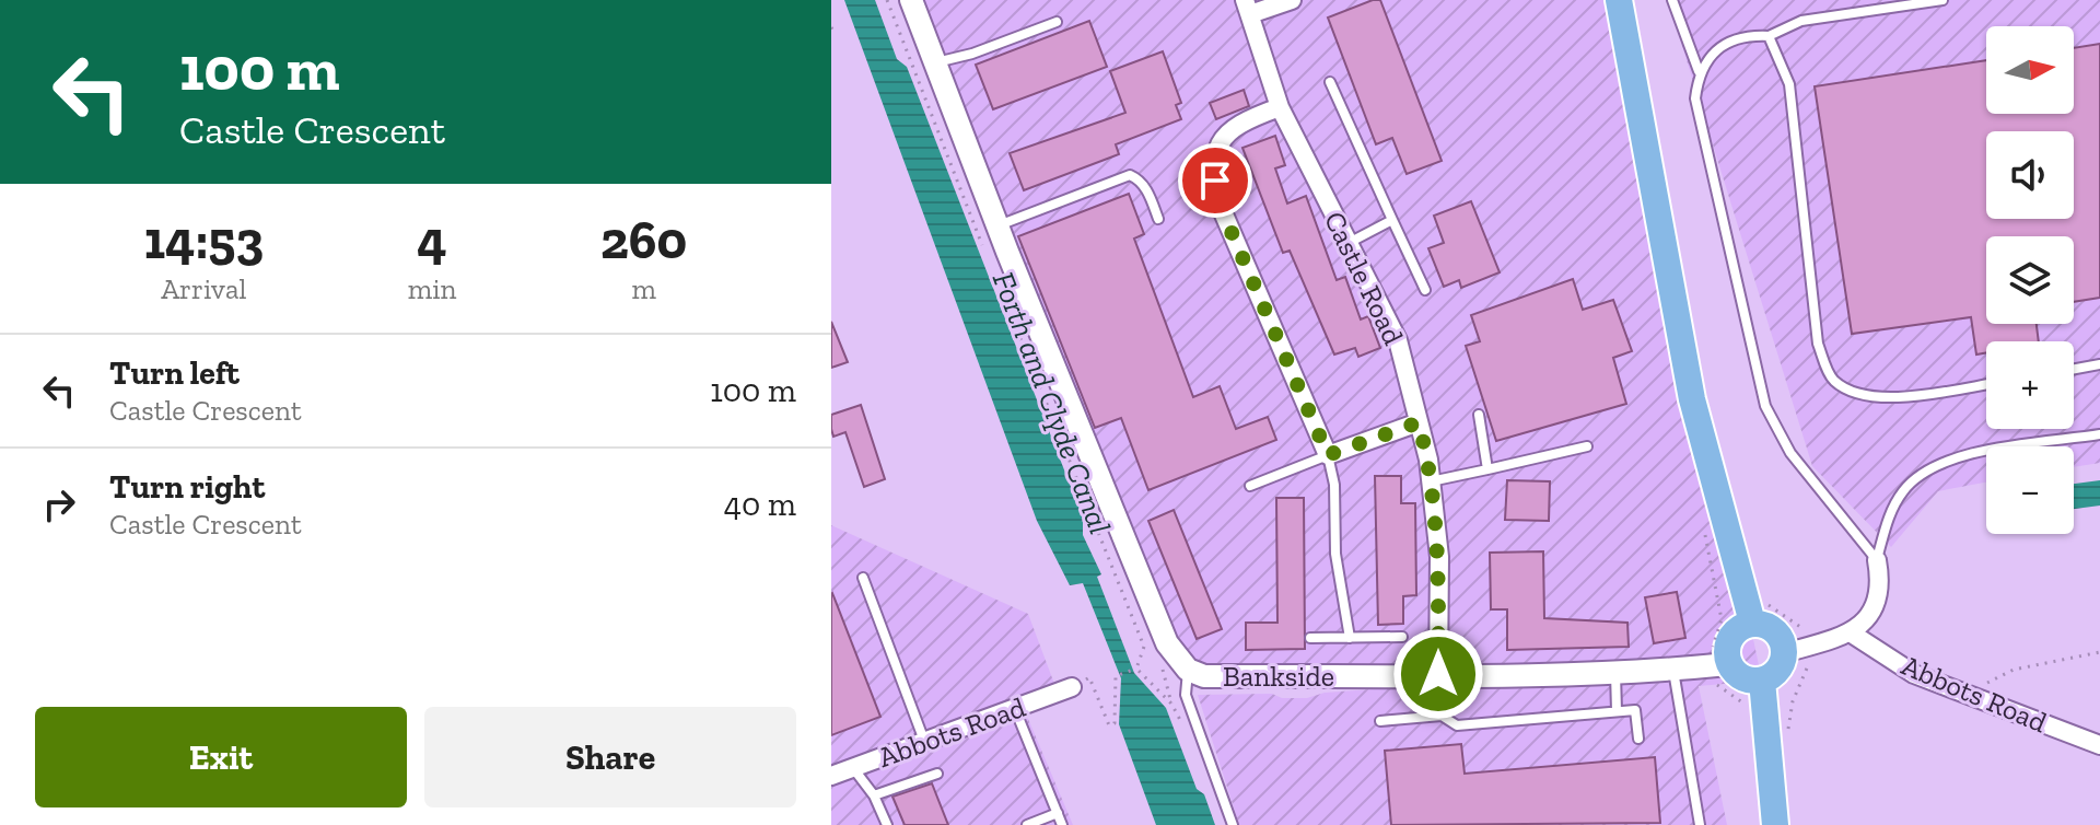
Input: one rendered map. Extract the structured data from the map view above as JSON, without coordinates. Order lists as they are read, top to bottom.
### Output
{
  "streets": {
    "street": ["Castle Road", "Bankside", "Abbots Road"]
  },
  "crossings": [
    ["Castle Road", "Bankside"]
  ],
  "water": ["Forth and Clyde Canal"],
  "north": "right",
  "page": {
    "turn": ["100 m", "Castle Crescent"],
    "map_buttons": ["+", "−"],
    "eta": [
      "14:53",
      "Arrival",
      "4",
      "min",
      "260",
      "m"
    ],
    "list": [
      {
        "name": "Turn left",
        "note": "Castle Crescent",
        "value": "100 m"
      },
      {
        "name": "Turn right",
        "note": "Castle Crescent",
        "value": "40 m"
      }
    ],
    "buttons": ["Exit", "Share"]
  }
}
